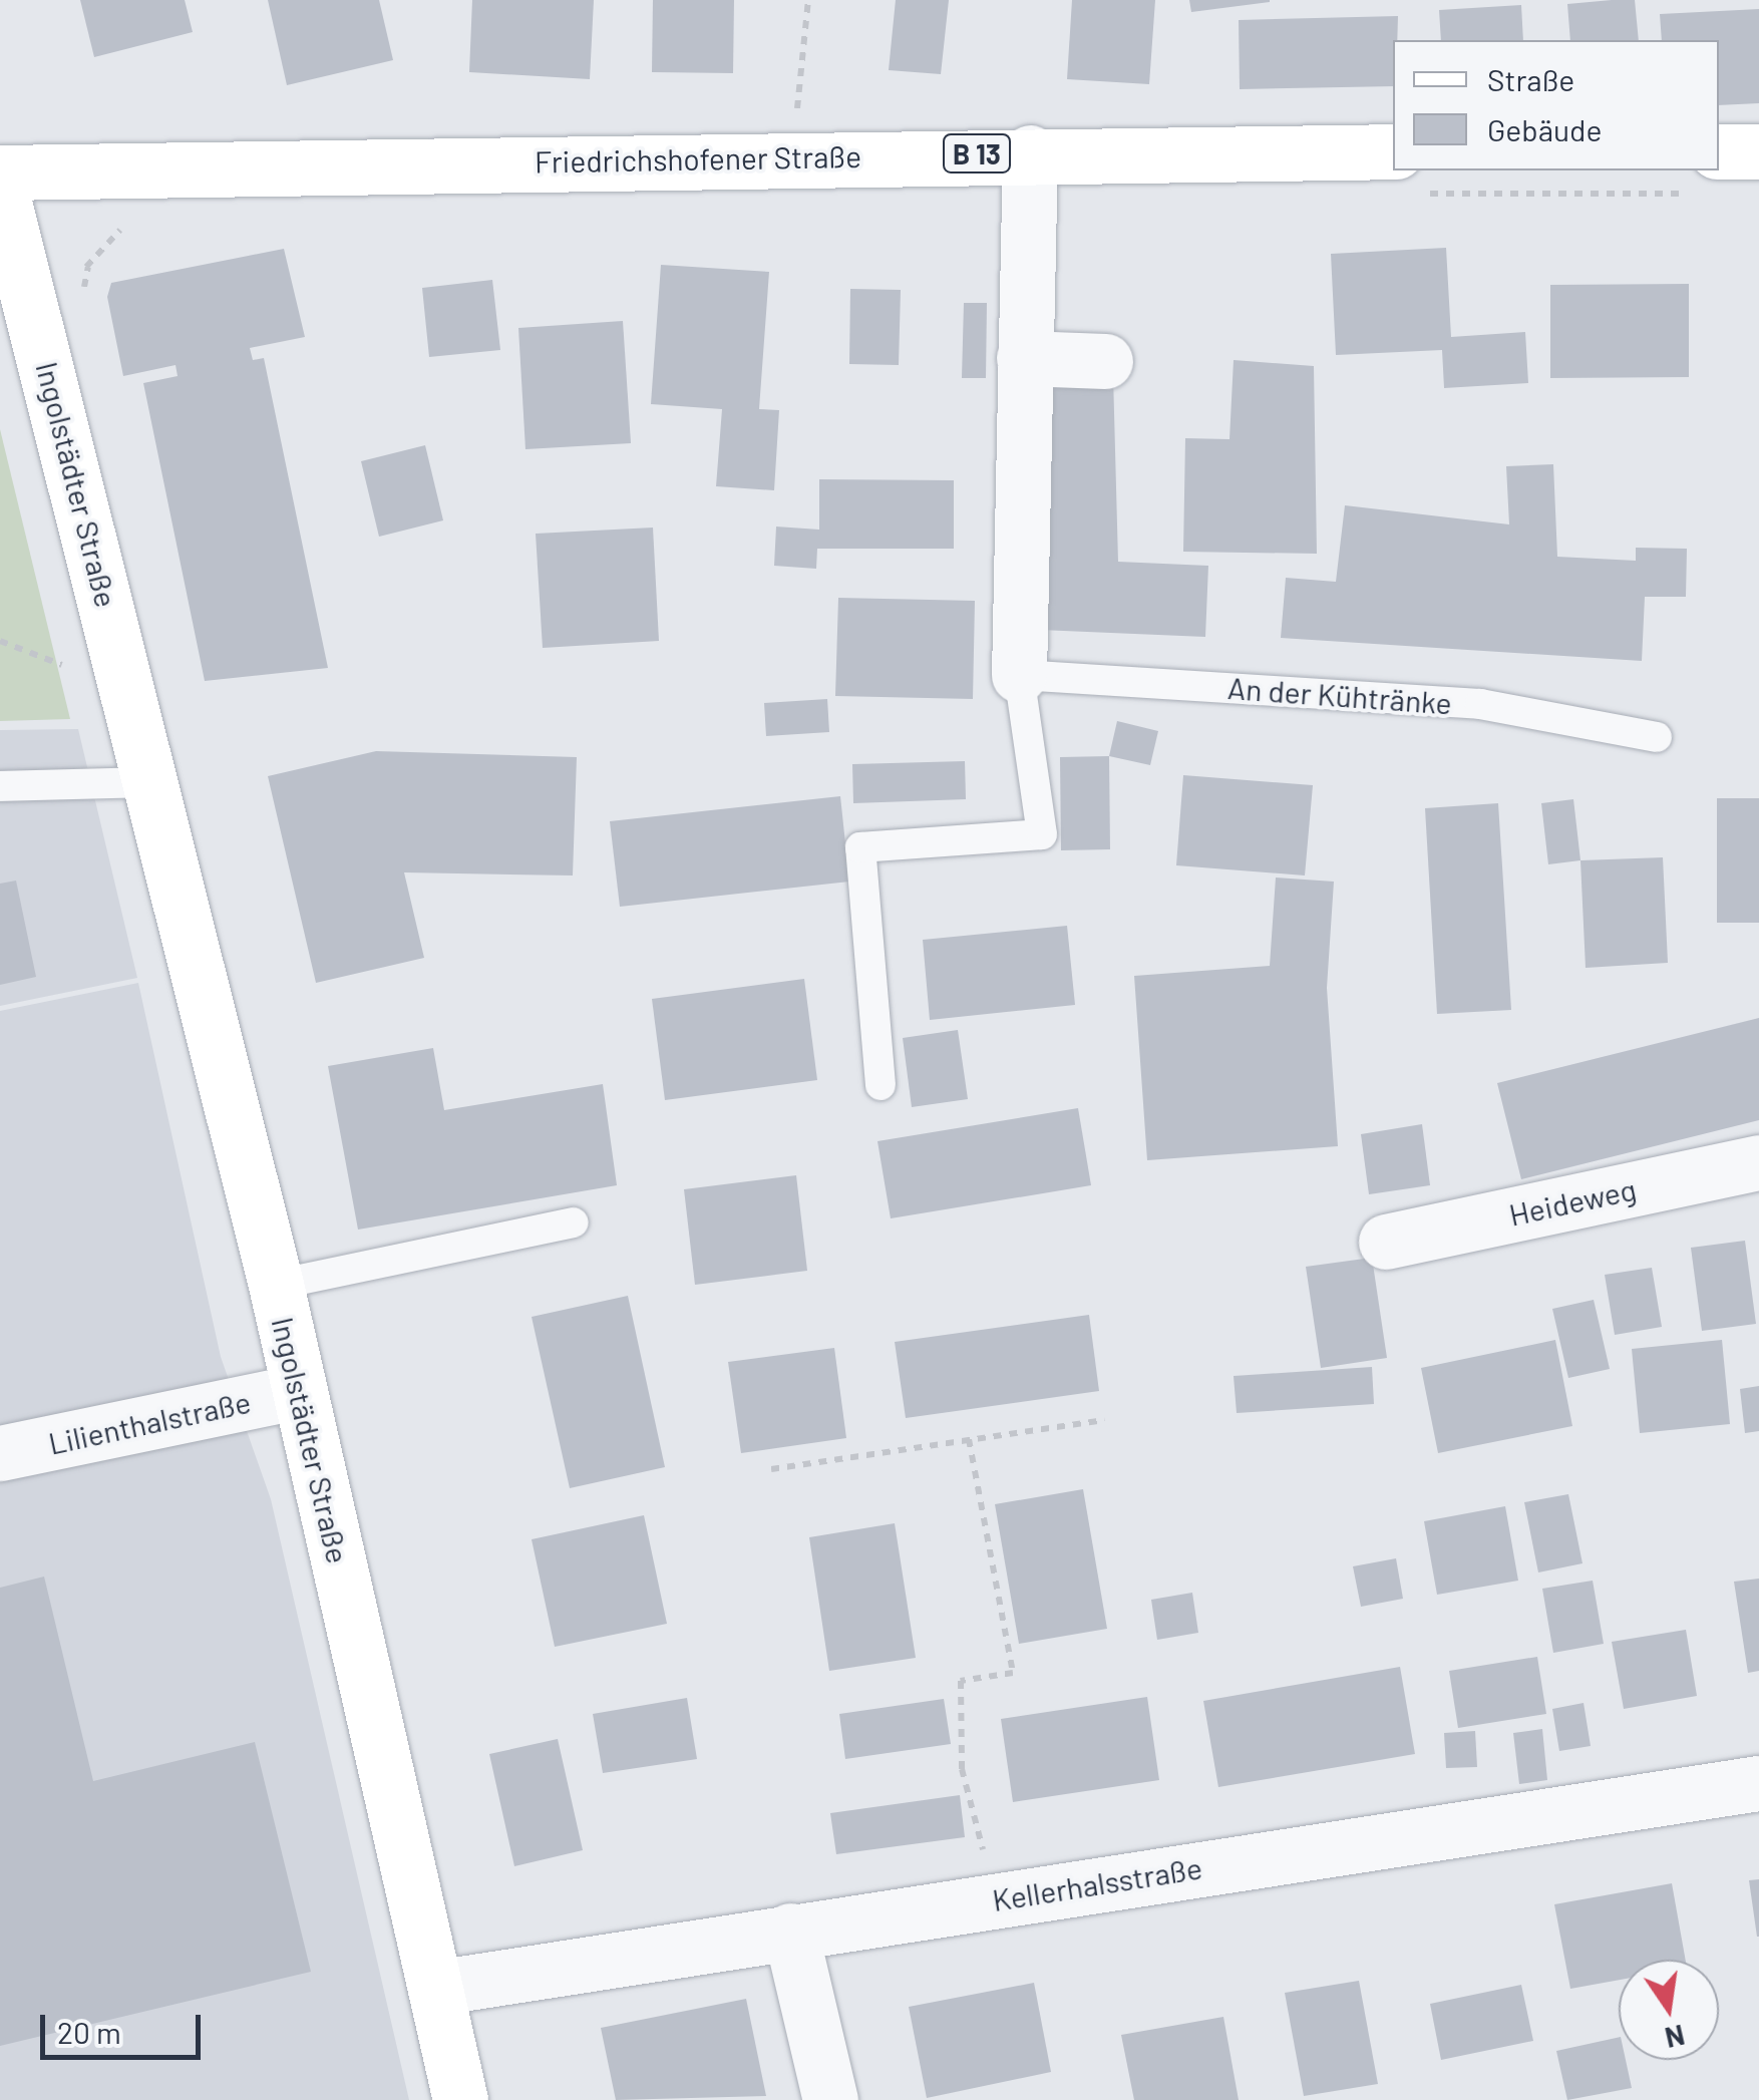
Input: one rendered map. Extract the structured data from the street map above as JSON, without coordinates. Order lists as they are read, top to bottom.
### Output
{
  "streets": {
    "street": [
      "B 13",
      "Friedrichshofener Straße",
      "Ingolstädter Straße",
      "Heideweg",
      "Lilienthalstraße",
      "Kellerhalsstraße"
    ],
    "lane": ["An der Kühtränke"]
  },
  "crossings": [
    ["Ingolstädter Straße", "Lilienthalstraße"],
    ["Ingolstädter Straße", "Kellerhalsstraße"]
  ],
  "legend": ["Straße", "Gebäude"],
  "scale_bar": "20 m",
  "north": "bottom"
}
